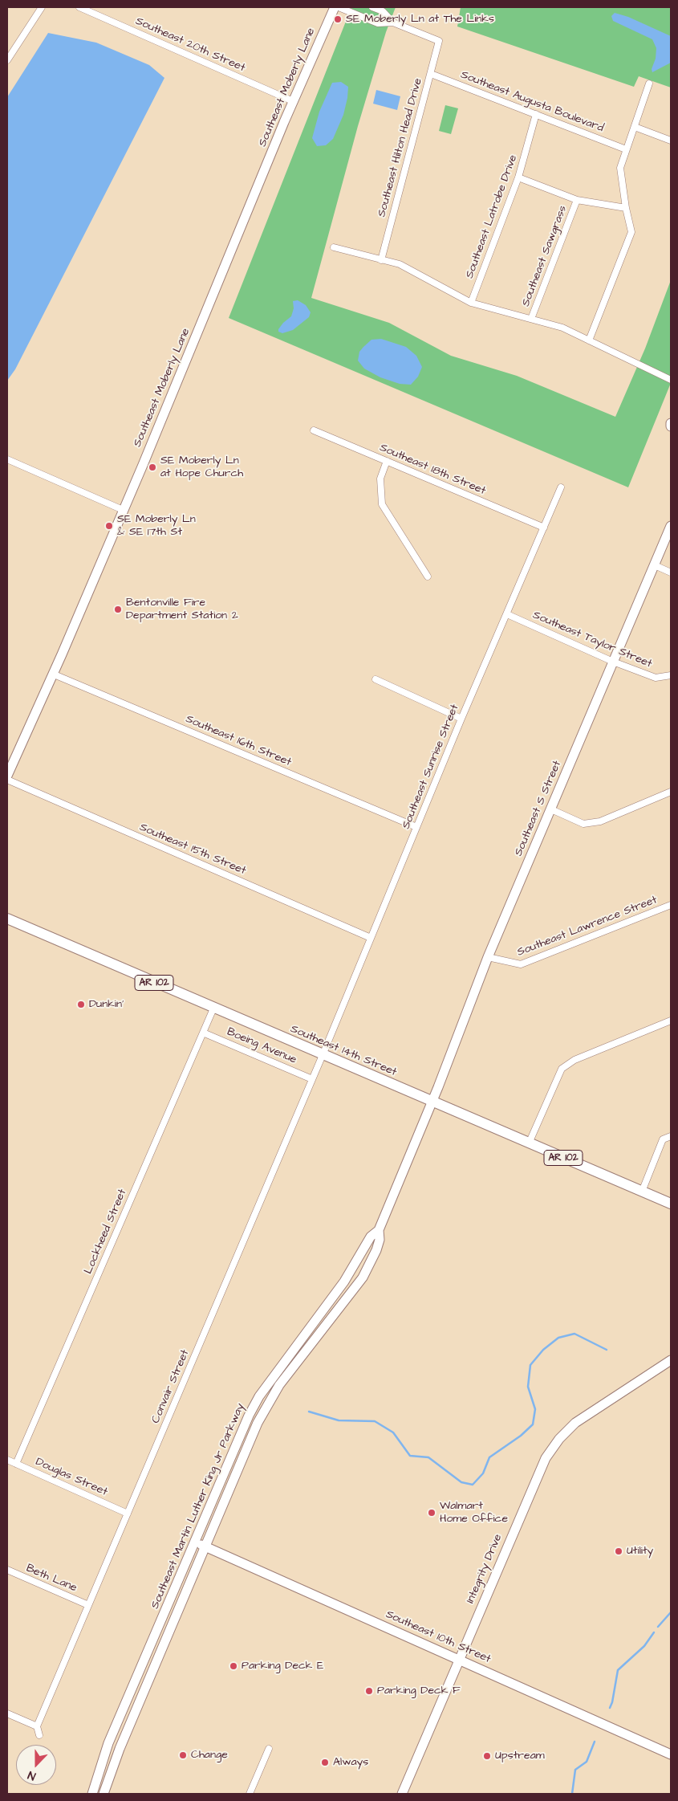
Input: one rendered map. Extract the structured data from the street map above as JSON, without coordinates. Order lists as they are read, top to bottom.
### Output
{
  "streets": {
    "main road": ["AR 102", "Southeast 14th Street"],
    "street": [
      "Southeast 20th Street",
      "Southeast Moberly Lane",
      "Southeast Augusta Boulevard",
      "Southeast Hilton Head Drive",
      "Southeast Latrobe Drive",
      "Southeast Sawgrass",
      "Southeast 18th Street",
      "Southeast Taylor Street",
      "Southeast 16th Street",
      "Southeast Sunrise Street",
      "Southeast S Street",
      "Southeast 15th Street",
      "Southeast Lawrence Street",
      "Boeing Avenue",
      "Lockheed Street",
      "Convair Street",
      "Douglas Street",
      "Southeast Martin Luther King Jr Parkway",
      "Integrity Drive",
      "Beth Lane",
      "Southeast 10th Street"
    ]
  },
  "crossings": [
    ["Southeast 20th Street", "Southeast Moberly Lane"],
    ["Southeast Moberly Lane", "Southeast 16th Street"],
    ["Southeast Augusta Boulevard", "Southeast Hilton Head Drive"],
    ["Southeast Augusta Boulevard", "Southeast Latrobe Drive"],
    ["Southeast 18th Street", "Southeast Sunrise Street"],
    ["Southeast Taylor Street", "Southeast Sunrise Street"],
    ["Southeast Taylor Street", "Southeast S Street"],
    ["Southeast 16th Street", "Southeast Sunrise Street"],
    ["Southeast Sunrise Street", "Southeast 15th Street"],
    ["Southeast Sunrise Street", "Southeast 14th Street"],
    ["Southeast Sunrise Street", "Convair Street"],
    ["Southeast S Street", "Southeast Lawrence Street"],
    ["Southeast S Street", "Southeast 14th Street"],
    ["Southeast S Street", "Southeast Martin Luther King Jr Parkway"],
    ["Boeing Avenue", "Lockheed Street"],
    ["Boeing Avenue", "Convair Street"],
    ["Southeast 14th Street", "Lockheed Street"],
    ["Southeast 14th Street", "Convair Street"],
    ["Southeast 14th Street", "Southeast Martin Luther King Jr Parkway"],
    ["Lockheed Street", "Douglas Street"],
    ["Convair Street", "Douglas Street"],
    ["Convair Street", "Beth Lane"],
    ["Southeast Martin Luther King Jr Parkway", "Southeast 10th Street"],
    ["Integrity Drive", "Southeast 10th Street"]
  ],
  "places": [
    "SE Moberly Ln at The Links",
    "SE Moberly Ln at Hope Church",
    "SE Moberly Ln & SE 17th St",
    "Bentonville Fire Department Station 2",
    "Dunkin'",
    "Walmart Home Office",
    "Utility",
    "Parking Deck E",
    "Parking Deck F",
    "Change",
    "Upstream",
    "Always"
  ],
  "north": "bottom"
}
